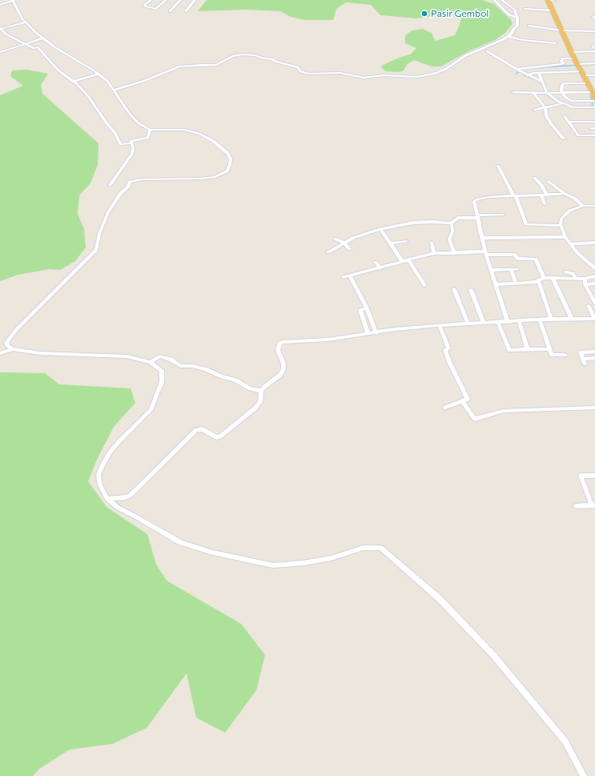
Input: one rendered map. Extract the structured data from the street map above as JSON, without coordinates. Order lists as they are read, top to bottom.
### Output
{
  "places": ["Pasir Gembol"]
}
